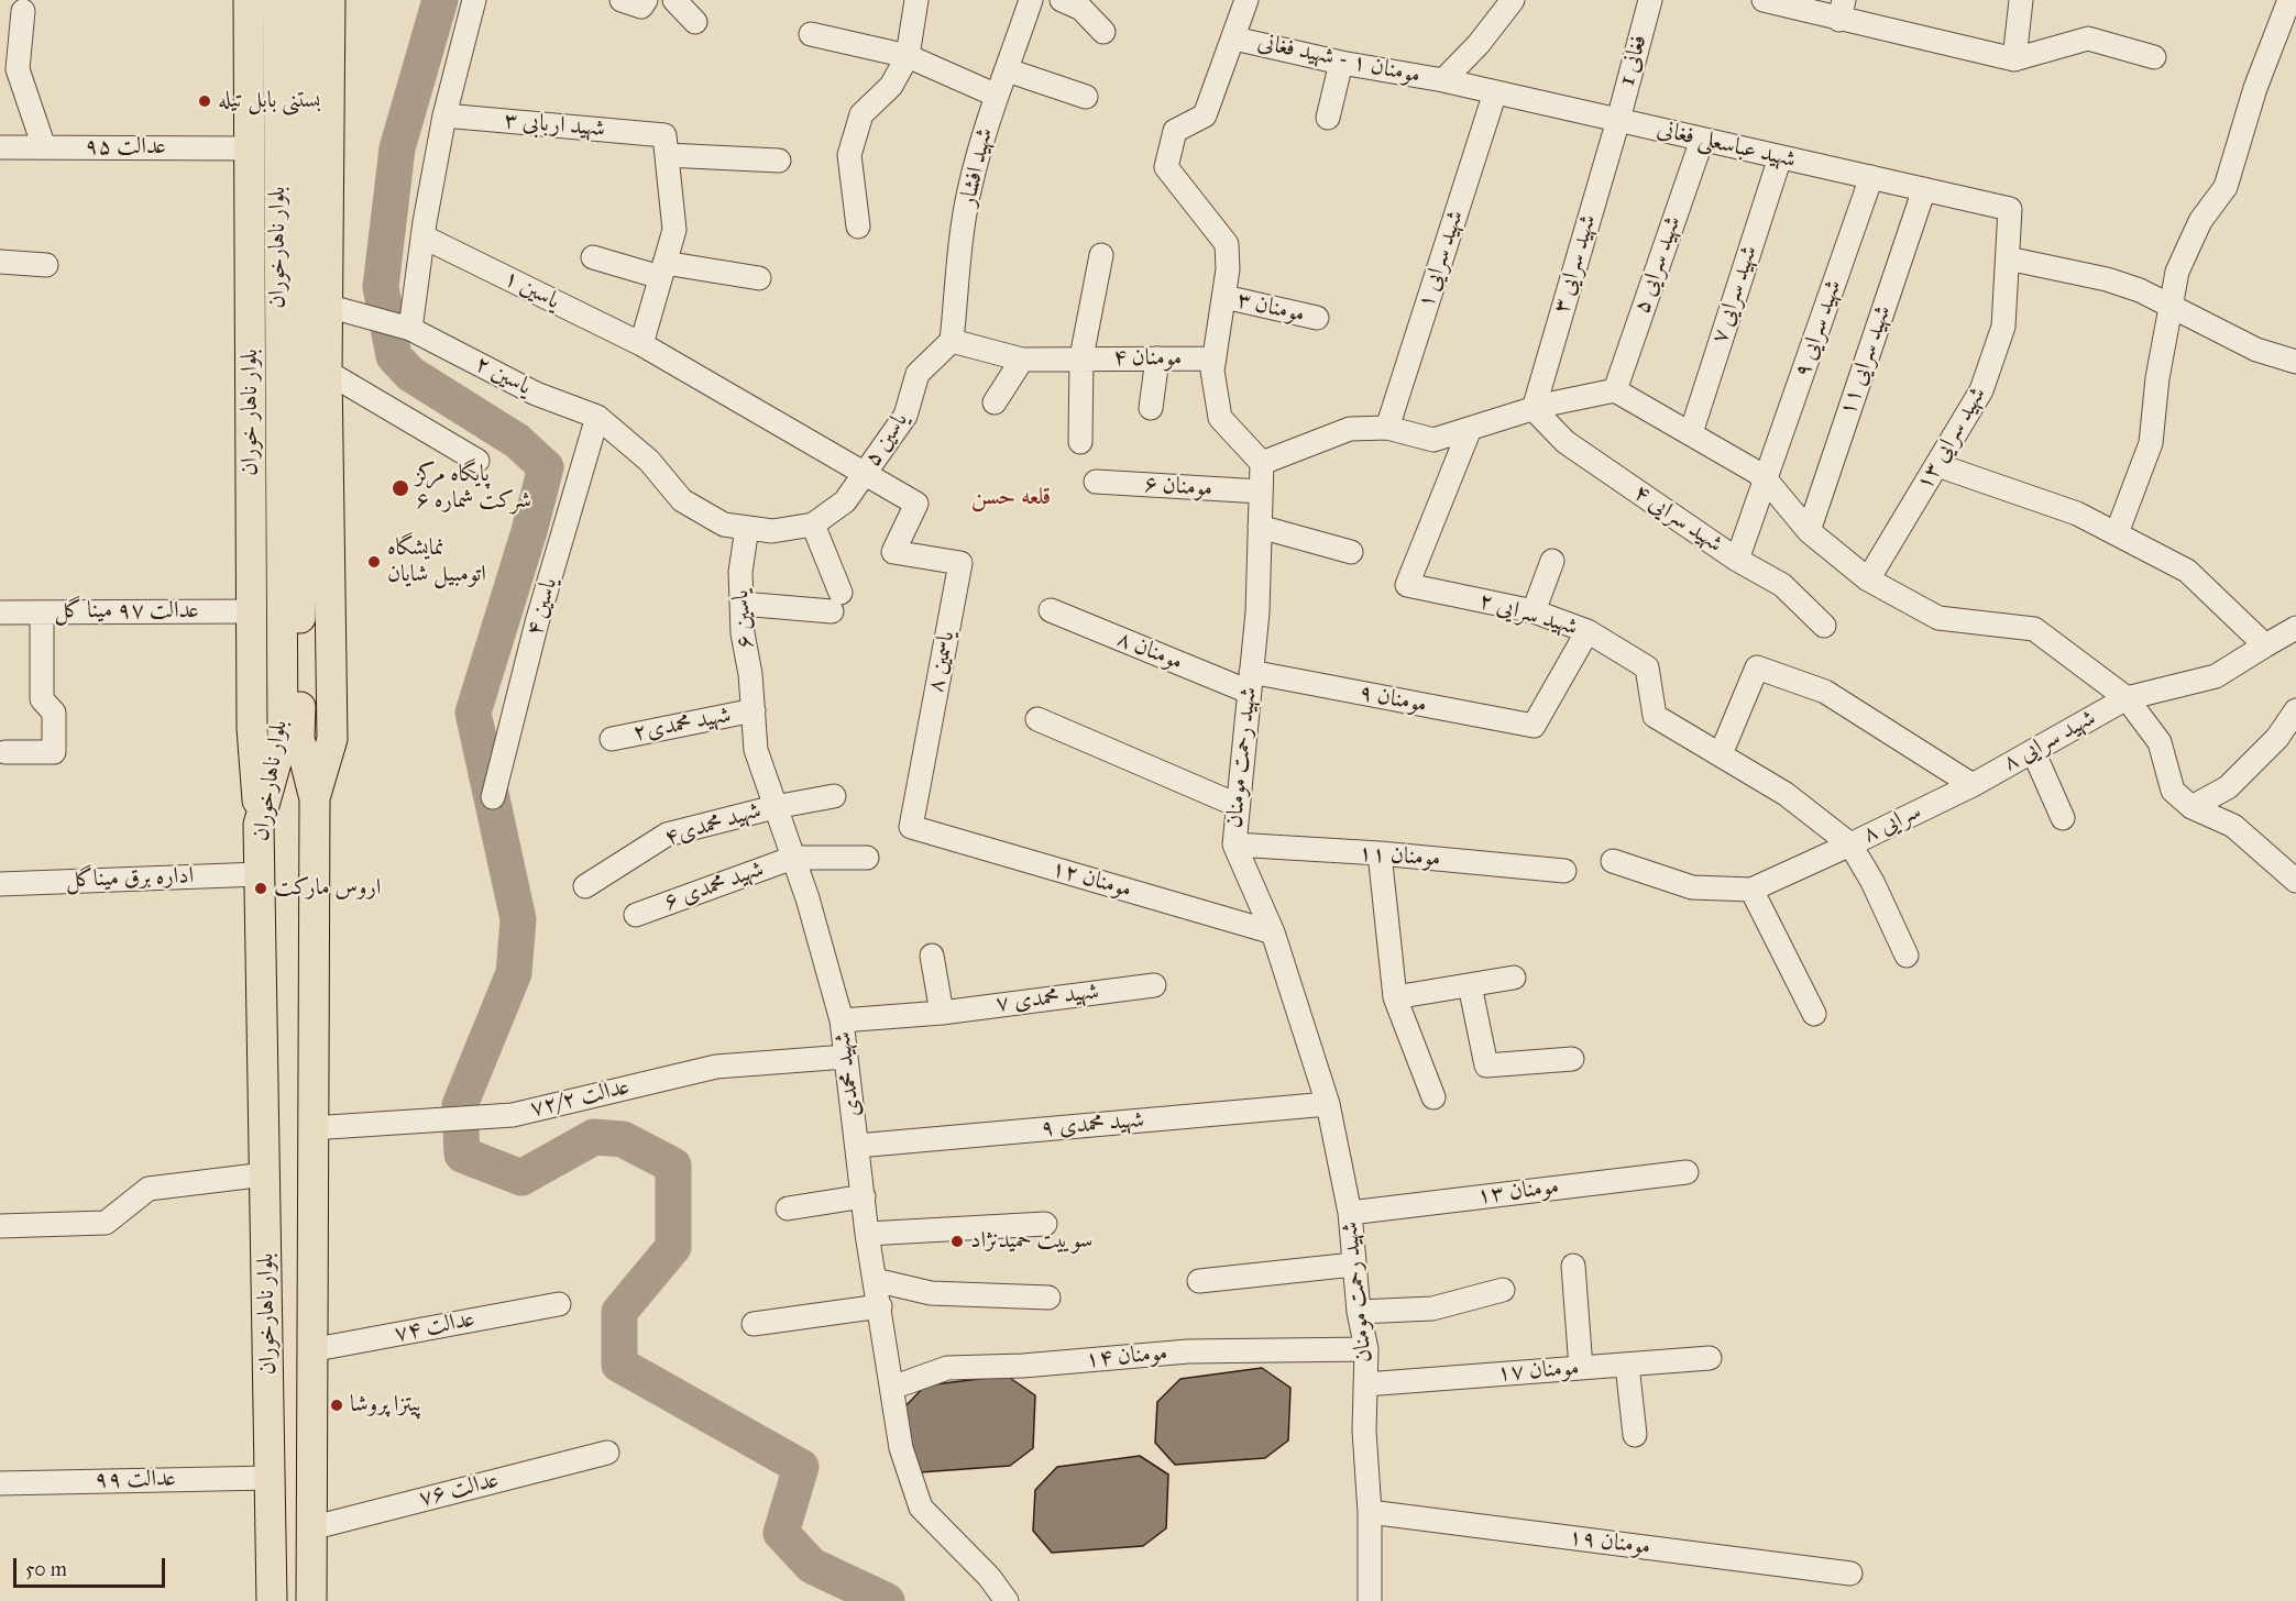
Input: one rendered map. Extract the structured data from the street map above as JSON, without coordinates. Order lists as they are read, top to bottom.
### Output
{
  "streets": {
    "main road": ["بلوار ناهارخوران", "بلوار ناهار خوران"],
    "street": [
      "مومنان ۱ - شهید فغانی",
      "فغانی 1",
      "شهید اربابی ۳",
      "شهید عباسعلی فغانی",
      "عدالت ۹۵",
      "شهید افشار",
      "شهید سرایی ۱",
      "شهید سرایی ۳",
      "شهید سرایی ۵",
      "یاسین ۱",
      "شهید سرایی ۷",
      "مومنان ۳",
      "شهید سرایی ۹",
      "۴ مومنان",
      "شهید سرایی ۱۱",
      "یاسین ۲",
      "شهید سرایی ۱۳",
      "یاسین ۵",
      "مومنان ۶",
      "شهید سرایی ۴",
      "یاسین ۴",
      "عدالت ۹۷ مینا گل",
      "شهید سرایی ۲",
      "یاسین ۶",
      "مومنان ۸",
      "یاسمین ۸",
      "مومنان ۹",
      "شهید محمدی۲",
      "شهید سرایی ۸",
      "شهید رحمت مومنان",
      "سرایی ۸",
      "شهید محمدی۴",
      "مومنان ۱۱",
      "اداره برق میناگل",
      "مومنان ۱۲",
      "۶ شهید محمدی",
      "شهید محمدی ۷",
      "شهید محمدی",
      "عدالت ۷۲/۲",
      "۹ شهید محمدی",
      "مومنان ۱۳",
      "عدالت ۷۴",
      "مومنان ۱۴",
      "مومنان ۱۷",
      "عدالت ۹۹",
      "عدالت ۷۶",
      "مومنان ۱۹"
    ]
  },
  "crossings": [
    ["مومنان ۱ - شهید فغانی", "شهید عباسعلی فغانی"],
    ["فغانی 1", "شهید عباسعلی فغانی"],
    ["فغانی 1", "شهید سرایی ۳"],
    ["شهید عباسعلی فغانی", "شهید سرایی ۱"],
    ["شهید عباسعلی فغانی", "شهید سرایی ۳"],
    ["شهید عباسعلی فغانی", "شهید سرایی ۵"],
    ["شهید عباسعلی فغانی", "شهید سرایی ۷"],
    ["شهید عباسعلی فغانی", "شهید سرایی ۹"],
    ["شهید عباسعلی فغانی", "شهید سرایی ۱۱"],
    ["شهید عباسعلی فغانی", "شهید سرایی ۱۳"],
    ["عدالت ۹۵", "بلوار ناهار خوران"],
    ["شهید افشار", "۴ مومنان"],
    ["شهید افشار", "یاسین ۵"],
    ["بلوار ناهارخوران", "بلوار ناهار خوران"],
    ["بلوار ناهارخوران", "اداره برق میناگل"],
    ["بلوار ناهارخوران", "عدالت ۷۲/۲"],
    ["بلوار ناهارخوران", "عدالت ۷۴"],
    ["بلوار ناهارخوران", "عدالت ۹۹"],
    ["بلوار ناهارخوران", "عدالت ۷۶"],
    ["شهید سرایی ۳", "شهید سرایی ۴"],
    ["یاسین ۱", "یاسین ۵"],
    ["یاسین ۱", "یاسمین ۸"],
    ["شهید سرایی ۹", "شهید سرایی ۴"],
    ["۴ مومنان", "یاسین ۵"],
    ["یاسین ۲", "یاسین ۵"],
    ["یاسین ۲", "یاسین ۴"],
    ["یاسین ۲", "یاسین ۶"],
    ["بلوار ناهار خوران", "عدالت ۹۷ مینا گل"],
    ["مومنان ۶", "شهید رحمت مومنان"],
    ["شهید سرایی ۲", "مومنان ۹"],
    ["شهید سرایی ۲", "سرایی ۸"],
    ["یاسین ۶", "شهید محمدی۲"],
    ["یاسین ۶", "شهید محمدی"],
    ["مومنان ۸", "مومنان ۹"],
    ["مومنان ۸", "شهید رحمت مومنان"],
    ["یاسمین ۸", "مومنان ۱۲"],
    ["مومنان ۹", "شهید رحمت مومنان"],
    ["شهید محمدی۲", "شهید محمدی"],
    ["شهید سرایی ۸", "سرایی ۸"],
    ["شهید رحمت مومنان", "مومنان ۱۱"],
    ["شهید رحمت مومنان", "مومنان ۱۲"],
    ["شهید رحمت مومنان", "۹ شهید محمدی"],
    ["شهید رحمت مومنان", "مومنان ۱۳"],
    ["شهید رحمت مومنان", "مومنان ۱۴"],
    ["شهید رحمت مومنان", "مومنان ۱۷"],
    ["شهید رحمت مومنان", "مومنان ۱۹"],
    ["شهید محمدی۴", "شهید محمدی"],
    ["۶ شهید محمدی", "شهید محمدی"],
    ["شهید محمدی ۷", "شهید محمدی"],
    ["شهید محمدی", "عدالت ۷۲/۲"],
    ["شهید محمدی", "۹ شهید محمدی"],
    ["شهید محمدی", "مومنان ۱۴"]
  ],
  "districts": ["قلعه حسن"],
  "places": [
    "بستنی بابل تیله",
    "پایگاه مرکز شرکت شماره ۶",
    "نمایشگاه اتومبیل شایان",
    "اروس مارکت",
    "سوییت حمیدنژاد",
    "پیتزا پروشا"
  ],
  "scale_bar": "50 m"
}
